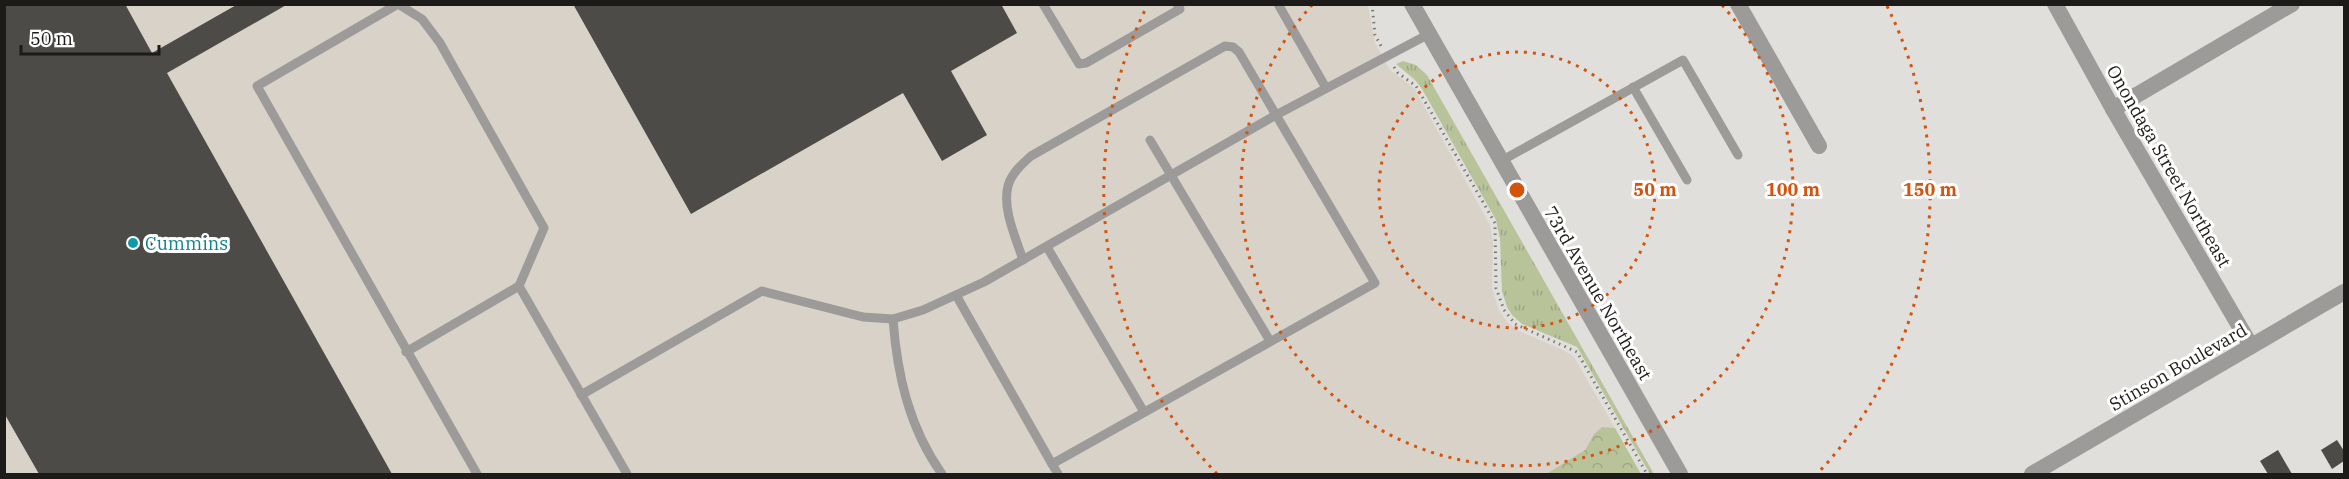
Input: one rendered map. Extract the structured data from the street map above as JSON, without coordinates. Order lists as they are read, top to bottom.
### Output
{
  "streets": {
    "street": ["Onondaga Street Northeast", "73rd Avenue Northeast", "Stinson Boulevard"]
  },
  "crossings": [
    ["Onondaga Street Northeast", "Stinson Boulevard"]
  ],
  "places": ["Cummins"],
  "scale_bar": "50 m",
  "rings": ["50 m", "100 m", "150 m"]
}
